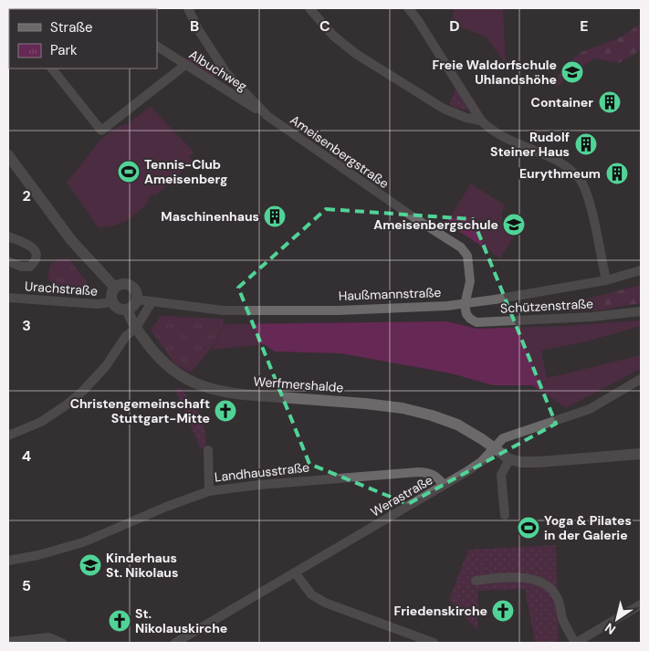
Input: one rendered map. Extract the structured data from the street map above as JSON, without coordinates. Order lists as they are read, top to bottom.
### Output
{
  "streets": {
    "street": [
      "Albuchweg",
      "Ameisenbergstraße",
      "Urachstraße",
      "Haußmannstraße",
      "Schützenstraße",
      "Werfmershalde",
      "Landhausstraße",
      "Werastraße"
    ]
  },
  "crossings": [
    ["Albuchweg", "Ameisenbergstraße"],
    ["Ameisenbergstraße", "Haußmannstraße"],
    ["Ameisenbergstraße", "Schützenstraße"],
    ["Urachstraße", "Haußmannstraße"],
    ["Urachstraße", "Werfmershalde"],
    ["Haußmannstraße", "Schützenstraße"],
    ["Haußmannstraße", "Werfmershalde"],
    ["Werfmershalde", "Werastraße"],
    ["Landhausstraße", "Werastraße"]
  ],
  "places": {
    "school or university": ["Freie Waldorfschule Uhlandshöhe", "Ameisenbergschule", "Kinderhaus St. Nikolaus"],
    "building": [
      "Container",
      "Rudolf Steiner Haus",
      "Eurythmeum",
      "Maschinenhaus"
    ],
    "sports": ["Tennis-Club Ameisenberg", "Yoga & Pilates in der Galerie"],
    "church": ["Christengemeinschaft Stuttgart-Mitte", "Friedenskirche", "St. Nikolauskirche"]
  },
  "legend": ["Straße", "Park"],
  "north": "bottom left",
  "grid": {
    "columns": [
      "B",
      "C",
      "D",
      "E"
    ],
    "rows": [
      "2",
      "3",
      "4",
      "5"
    ]
  }
}
